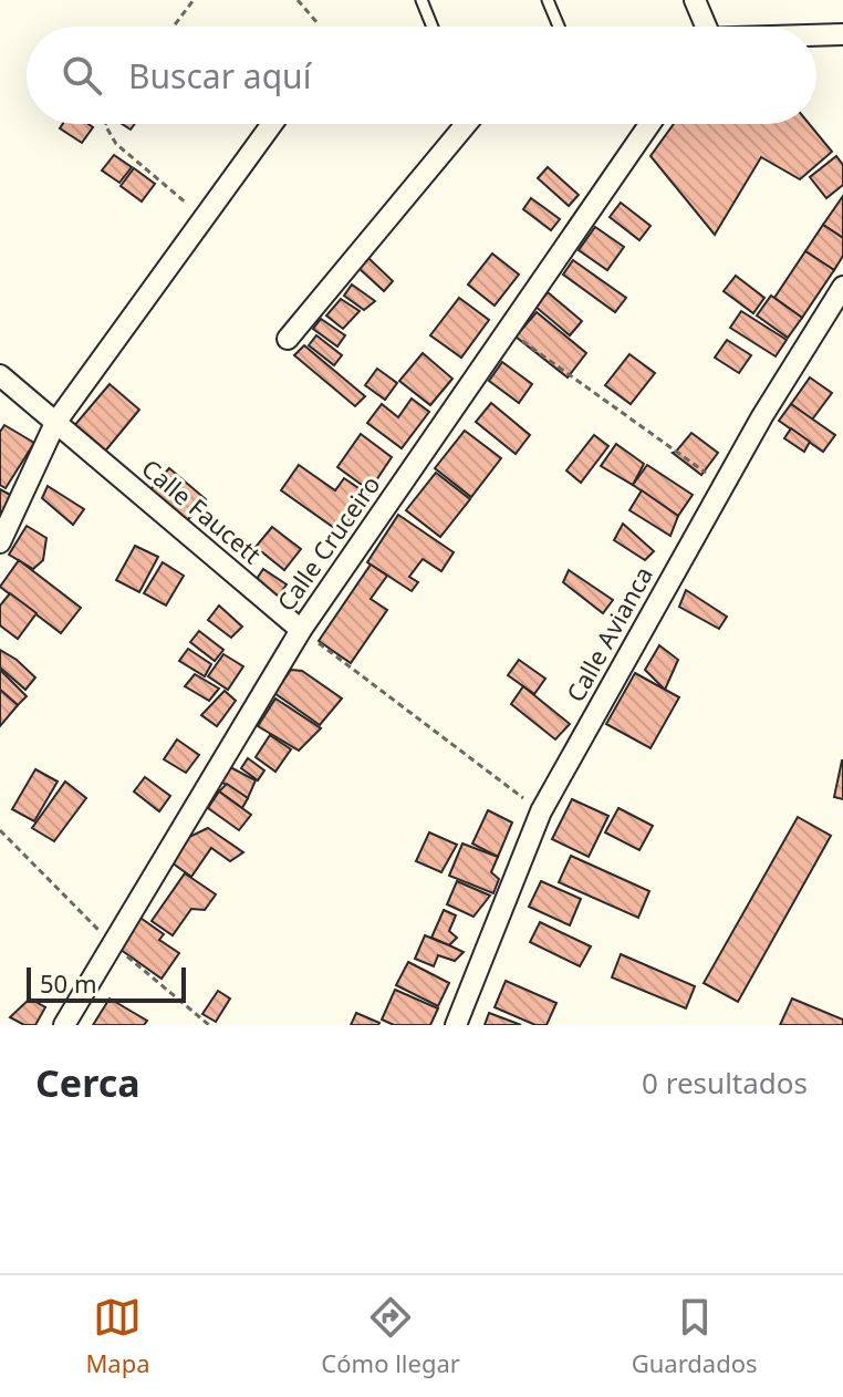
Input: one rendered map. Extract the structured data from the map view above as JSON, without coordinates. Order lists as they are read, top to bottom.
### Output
{
  "streets": {
    "street": ["Calle Faucett", "Calle Cruceiro", "Calle Avianca"]
  },
  "crossings": [
    ["Calle Faucett", "Calle Cruceiro"]
  ],
  "scale_bar": "50 m",
  "page": {
    "search": "Buscar aquí",
    "scale": "50 m",
    "heading": ["Cerca", "0 resultados"],
    "nav": ["Mapa", "Cómo llegar", "Guardados"]
  }
}
